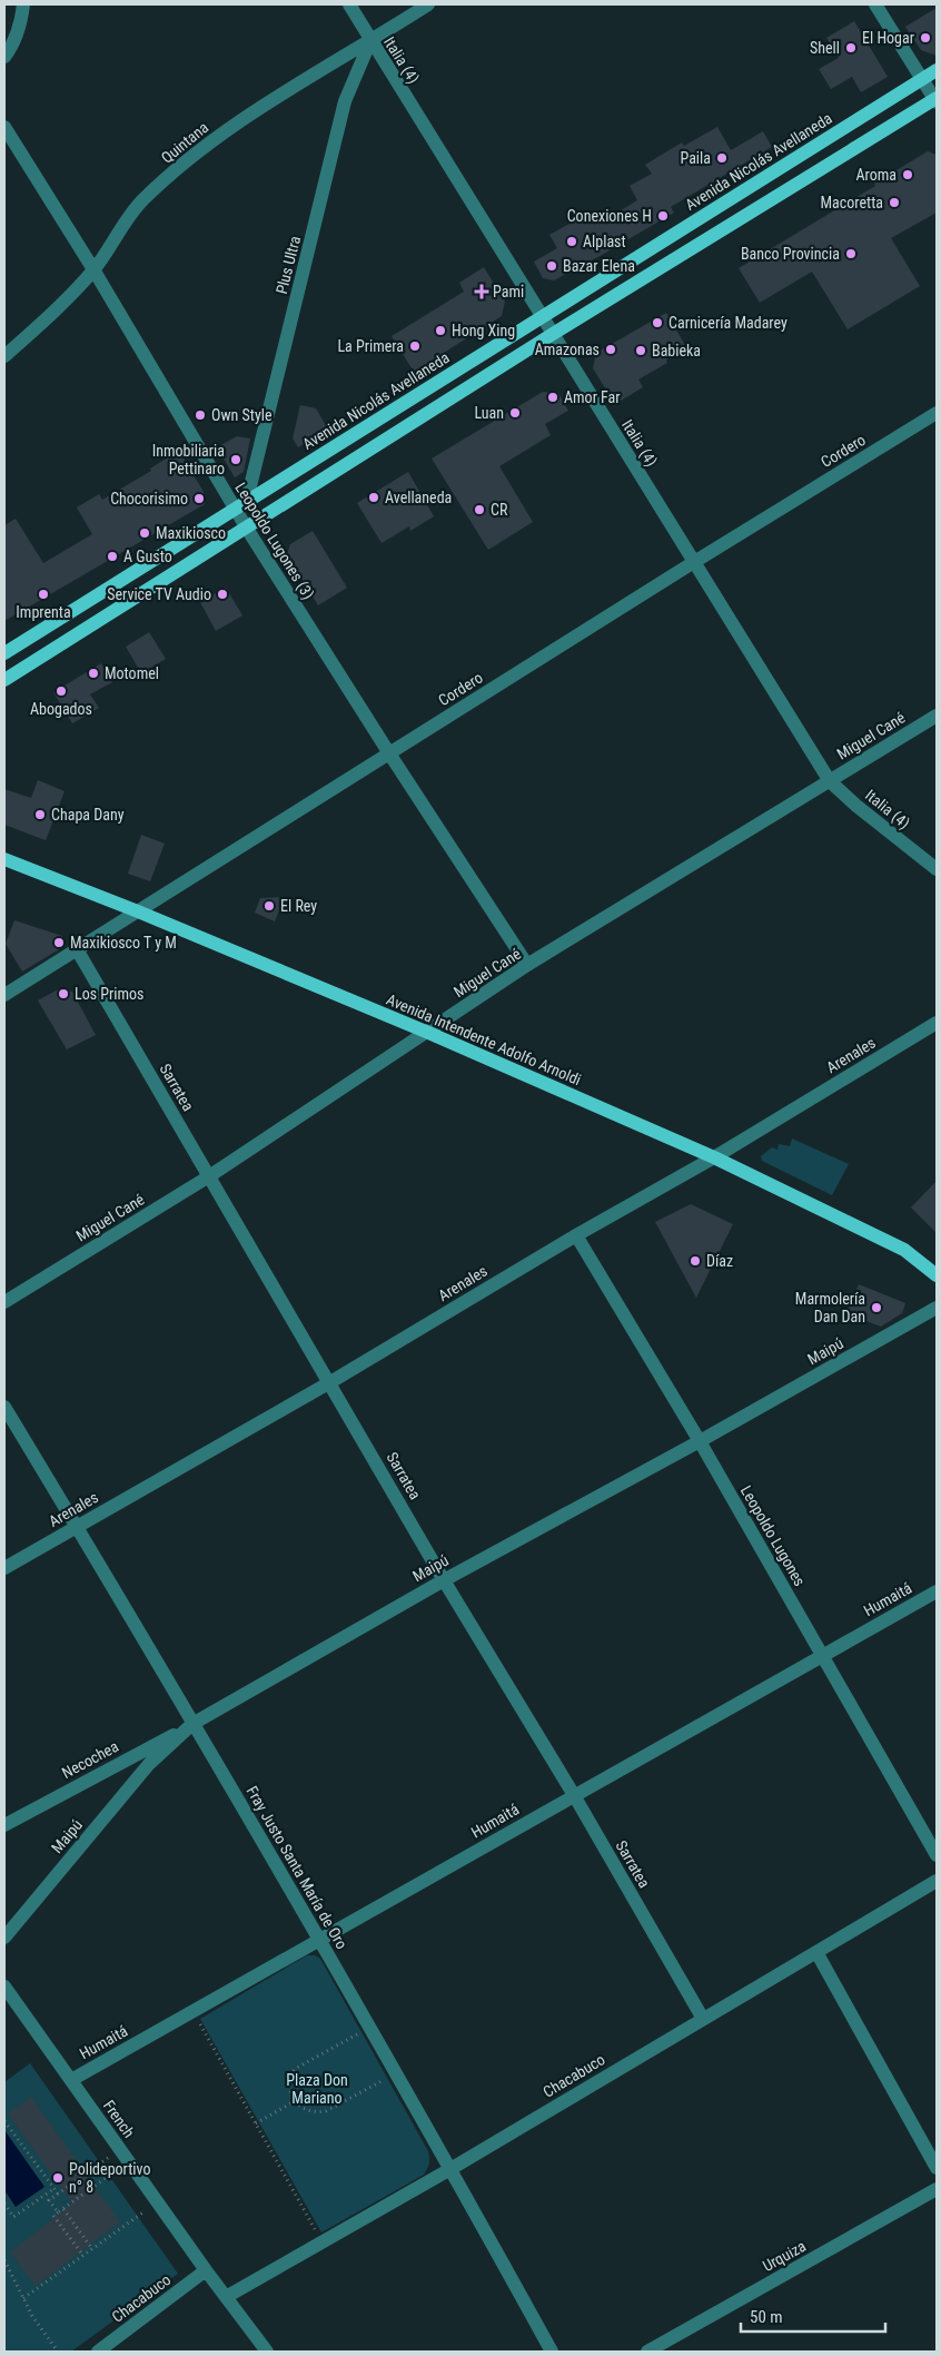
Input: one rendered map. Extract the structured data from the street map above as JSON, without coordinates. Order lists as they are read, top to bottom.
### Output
{
  "streets": {
    "main road": ["Avenida Nicolás Avellaneda", "Avenida Intendente Adolfo Arnoldi"],
    "street": [
      "Italia (4)",
      "Quintana",
      "Plus Ultra",
      "Cordero",
      "Leopoldo Lugones (3)",
      "Miguel Cané",
      "Arenales",
      "Sarratea",
      "Maipú",
      "Leopoldo Lugones",
      "Humaitá",
      "Necochea",
      "Fray Justo Santa María de Oro",
      "Chacabuco",
      "French",
      "Urquiza"
    ]
  },
  "crossings": [
    ["Italia (4)", "Quintana"],
    ["Italia (4)", "Avenida Nicolás Avellaneda"],
    ["Italia (4)", "Plus Ultra"],
    ["Italia (4)", "Cordero"],
    ["Italia (4)", "Miguel Cané"],
    ["Quintana", "Plus Ultra"],
    ["Quintana", "Leopoldo Lugones (3)"],
    ["Avenida Nicolás Avellaneda", "Plus Ultra"],
    ["Avenida Nicolás Avellaneda", "Leopoldo Lugones (3)"],
    ["Cordero", "Leopoldo Lugones (3)"],
    ["Cordero", "Avenida Intendente Adolfo Arnoldi"],
    ["Cordero", "Sarratea"],
    ["Leopoldo Lugones (3)", "Miguel Cané"],
    ["Miguel Cané", "Avenida Intendente Adolfo Arnoldi"],
    ["Miguel Cané", "Sarratea"],
    ["Avenida Intendente Adolfo Arnoldi", "Arenales"],
    ["Arenales", "Sarratea"],
    ["Arenales", "Leopoldo Lugones"],
    ["Arenales", "Fray Justo Santa María de Oro"],
    ["Sarratea", "Maipú"],
    ["Sarratea", "Humaitá"],
    ["Sarratea", "Chacabuco"],
    ["Maipú", "Leopoldo Lugones"],
    ["Maipú", "Necochea"],
    ["Maipú", "Fray Justo Santa María de Oro"],
    ["Leopoldo Lugones", "Humaitá"],
    ["Humaitá", "Fray Justo Santa María de Oro"],
    ["Humaitá", "French"],
    ["Necochea", "Fray Justo Santa María de Oro"],
    ["Fray Justo Santa María de Oro", "Chacabuco"],
    ["Chacabuco", "French"]
  ],
  "parks": ["Plaza Don Mariano"],
  "places": {
    "other": [
      "El Hogar",
      "Shell",
      "Paila",
      "Aroma",
      "Macoretta",
      "Conexiones H",
      "Alplast",
      "Banco Provincia",
      "Bazar Elena",
      "Carnicería Madarey",
      "Hong Xing",
      "La Primera",
      "Amazonas",
      "Babieka",
      "Amor Far",
      "Luan",
      "Own Style",
      "Inmobiliaria Pettinaro",
      "Avellaneda",
      "Chocorisimo",
      "CR",
      "Maxikiosco",
      "A Gusto",
      "Imprenta",
      "Service TV Audio",
      "Motomel",
      "Abogados",
      "Chapa Dany",
      "El Rey",
      "Maxikiosco T y M",
      "Los Primos",
      "Díaz",
      "Marmolería Dan Dan",
      "Polideportivo n° 8"
    ],
    "health": ["Pami"]
  },
  "scale_bar": "50 m"
}
